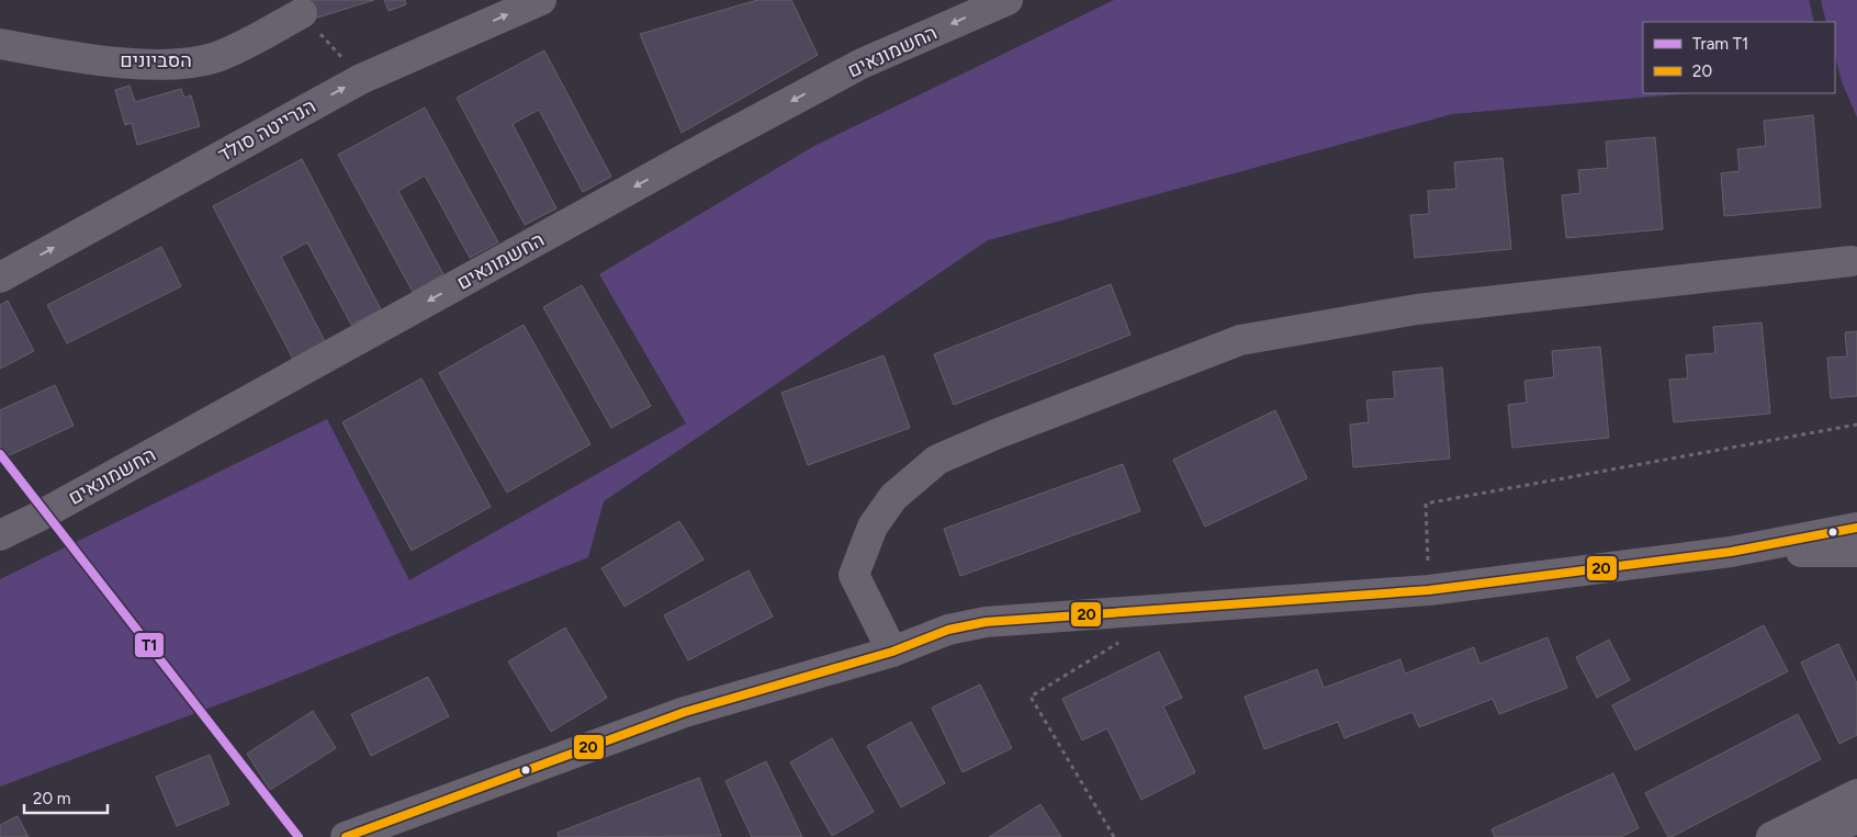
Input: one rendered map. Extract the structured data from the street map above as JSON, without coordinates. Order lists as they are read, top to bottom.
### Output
{
  "streets": {
    "street": ["החשמונאים", "הסביונים", "הנרייטה סולד"]
  },
  "one_way": ["החשמונאים", "הנרייטה סולד"],
  "lines": ["tram line T1", "transit line 20"],
  "legend": ["Tram T1", "20"],
  "scale_bar": "20 m"
}
